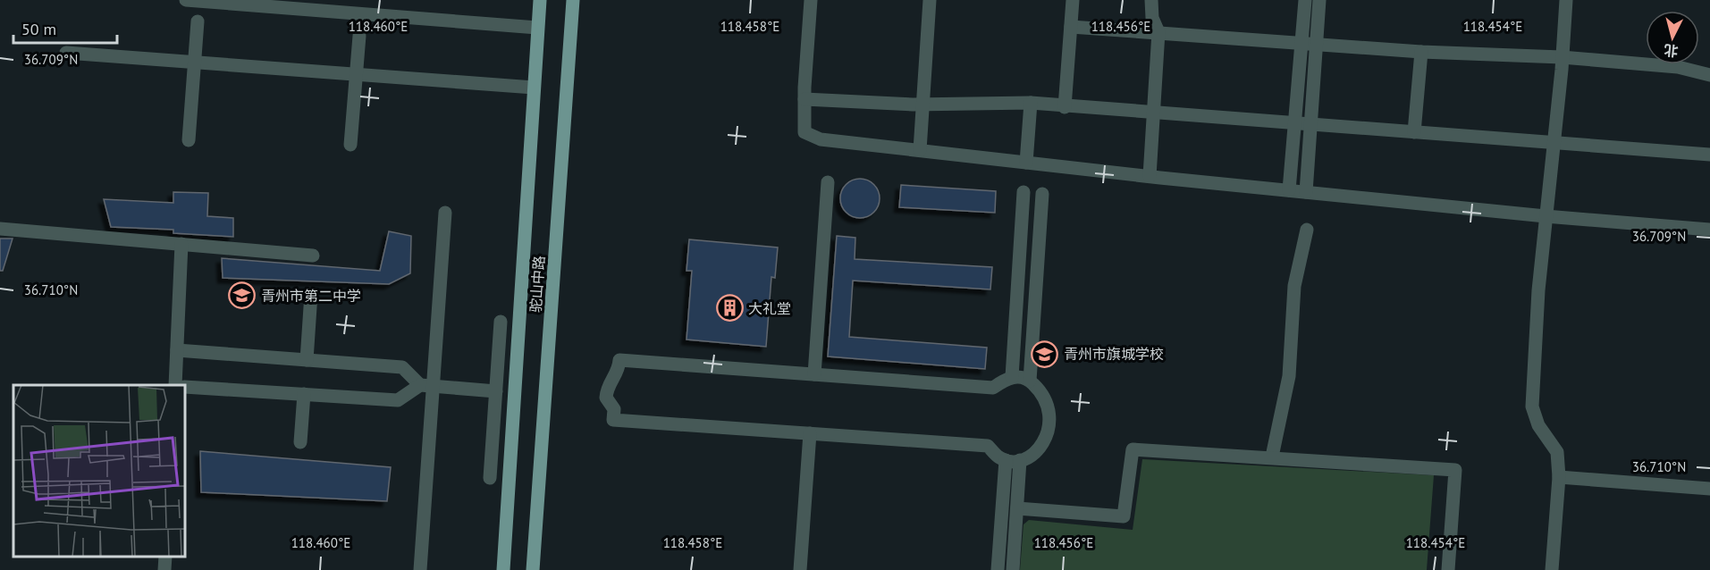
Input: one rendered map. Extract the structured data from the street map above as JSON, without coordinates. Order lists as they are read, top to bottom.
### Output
{
  "streets": {
    "main road": ["驼山中路"]
  },
  "places": {
    "school or university": ["青州市第二中学", "青州市旗城学校"],
    "building": ["大礼堂"]
  },
  "scale_bar": "50 m",
  "north": "bottom",
  "coordinates": [
    "118.460°E",
    "118.458°E",
    "118.456°E",
    "118.454°E",
    "36.709°N",
    "36.710°N"
  ]
}
